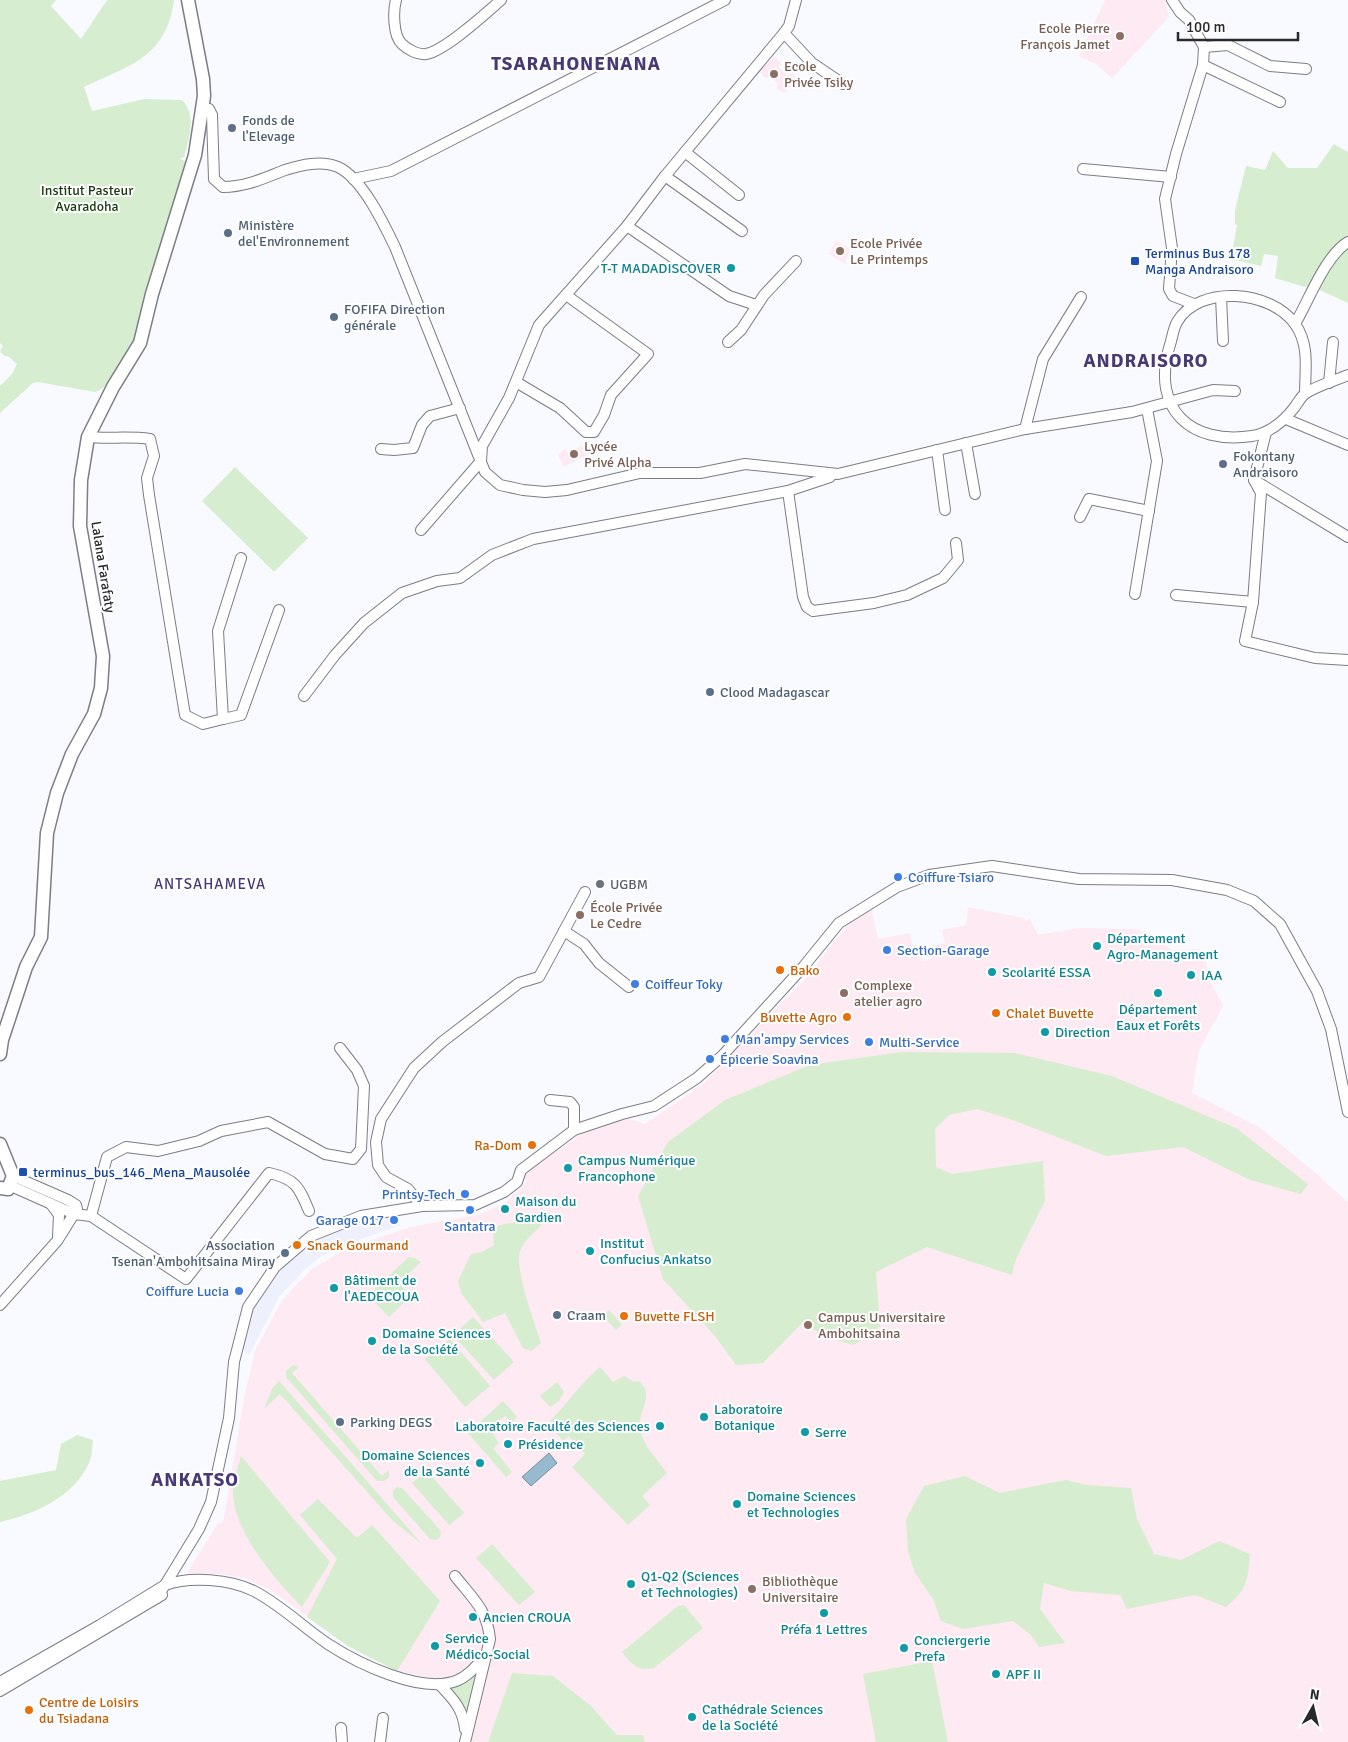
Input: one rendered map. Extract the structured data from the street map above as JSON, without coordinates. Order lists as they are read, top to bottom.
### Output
{
  "streets": {
    "main road": ["Lalana Farafaty"]
  },
  "districts": [
    "TSARAHONENANA",
    "ANDRAISORO",
    "ANTSAHAMEVA",
    "ANKATSO"
  ],
  "parks": ["Institut Pasteur Avaradoha"],
  "places": {
    "other": [
      "Ecole Pierre François Jamet",
      "Ecole Privée Tsiky",
      "Fonds de l'Elevage",
      "Ministère del'Environnement",
      "Ecole Privée Le Printemps",
      "T-T MADADISCOVER",
      "FOFIFA Direction générale",
      "Lycée Privé Alpha",
      "Fokontany Andraisoro",
      "Clood Madagascar",
      "Coiffure Tsiaro",
      "UGBM",
      "École Privée Le Cedre",
      "Département Agro-Management",
      "Section-Garage",
      "Bako",
      "Scolarité ESSA",
      "IAA",
      "Coiffeur Toky",
      "Complexe atelier agro",
      "Département Eaux et Forêts",
      "Chalet Buvette",
      "Buvette Agro",
      "Direction",
      "Man'ampy Services",
      "Multi-Service",
      "Épicerie Soavina",
      "Ra-Dom",
      "Campus Numérique Francophone",
      "Printsy-Tech",
      "Maison du Gardien",
      "Santatra",
      "Garage 017",
      "Snack Gourmand",
      "Institut Confucius Ankatso",
      "Association Tsenan'Ambohitsaina Miray",
      "Bâtiment de l'AEDECOUA",
      "Coiffure Lucia",
      "Craam",
      "Buvette FLSH",
      "Campus Universitaire Ambohitsaina",
      "Domaine Sciences de la Société",
      "Laboratoire Botanique",
      "Parking DEGS",
      "Laboratoire Faculté des Sciences",
      "Serre",
      "Présidence",
      "Domaine Sciences de la Santé",
      "Domaine Sciences et Technologies",
      "Q1-Q2 (Sciences et Technologies)",
      "Bibliothèque Universitaire",
      "Préfa 1 Lettres",
      "Ancien CROUA",
      "Service Médico-Social",
      "Conciergerie Prefa",
      "APF II",
      "Centre de Loisirs du Tsiadana",
      "Cathédrale Sciences de la Société"
    ],
    "transit": ["Terminus Bus 178 Manga Andraisoro", "terminus_bus_146_Mena_Mausolée"]
  },
  "scale_bar": "100 m",
  "north": "top"
}
